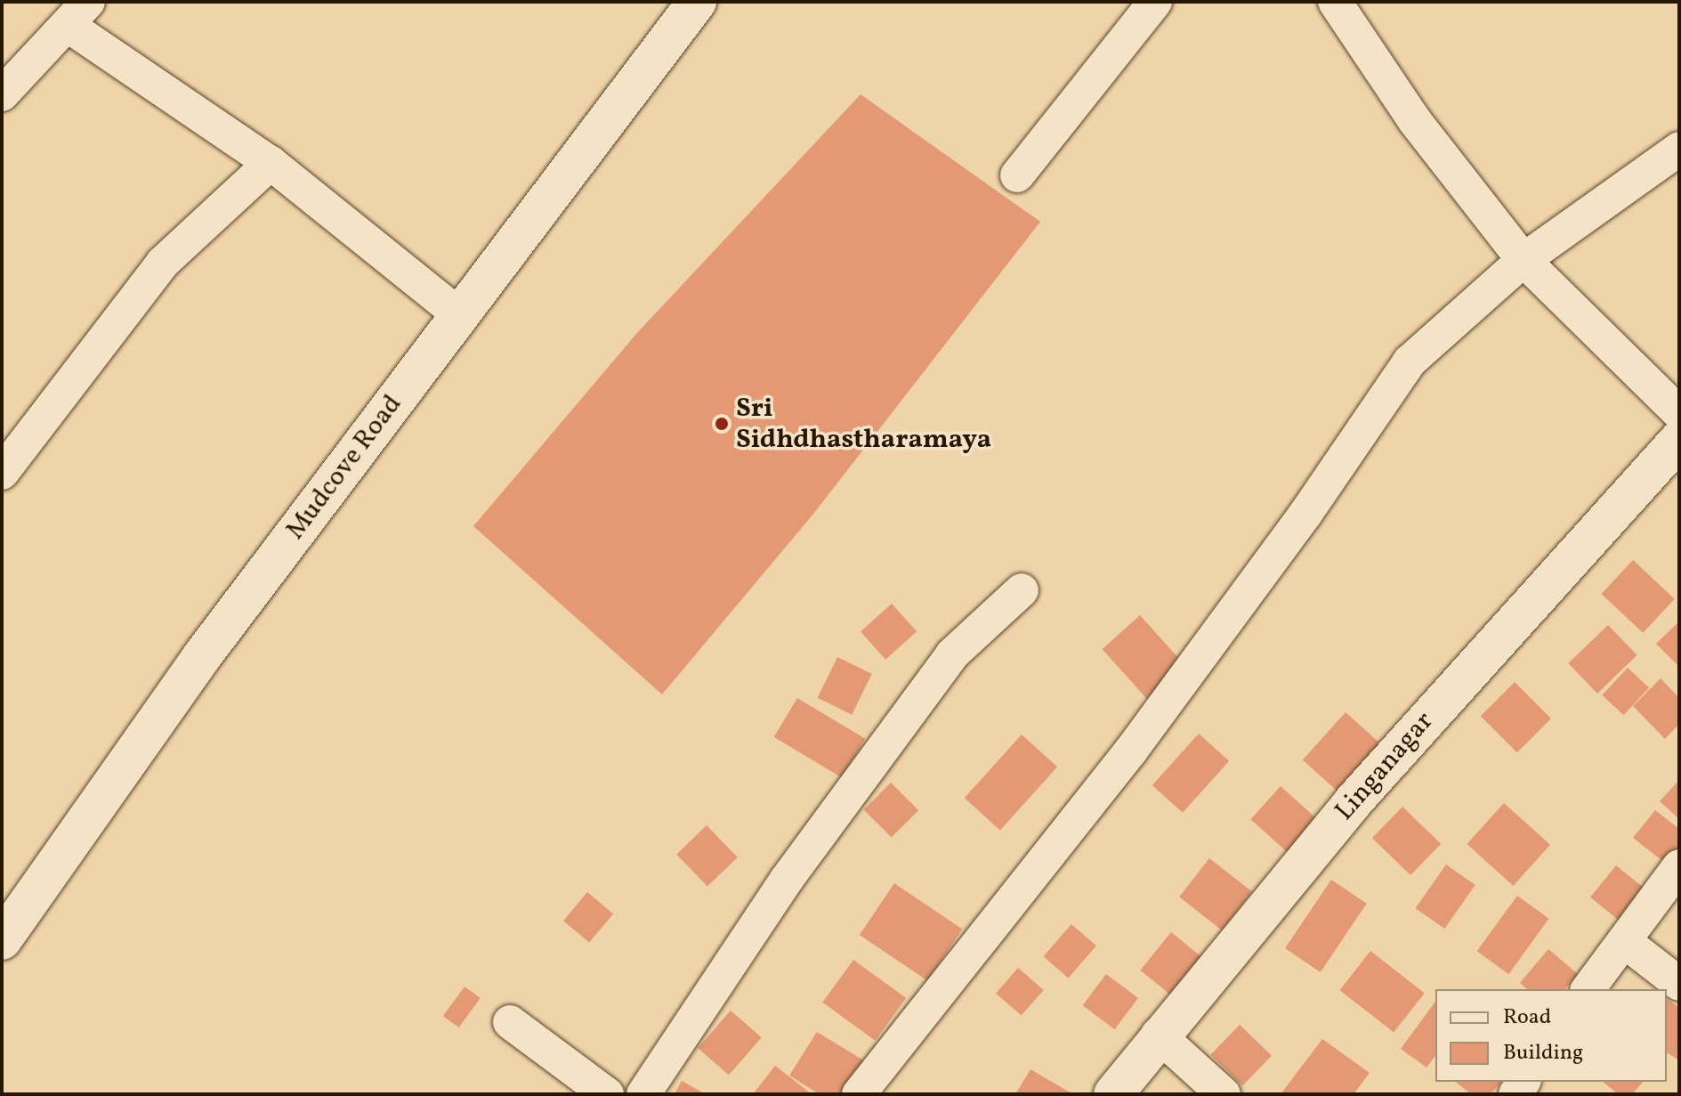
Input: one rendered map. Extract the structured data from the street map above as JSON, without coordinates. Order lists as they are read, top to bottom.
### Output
{
  "streets": {
    "street": ["Mudcove Road", "Linganagar"]
  },
  "places": ["Sri Sidhdhastharamaya"],
  "legend": ["Road", "Building"]
}
